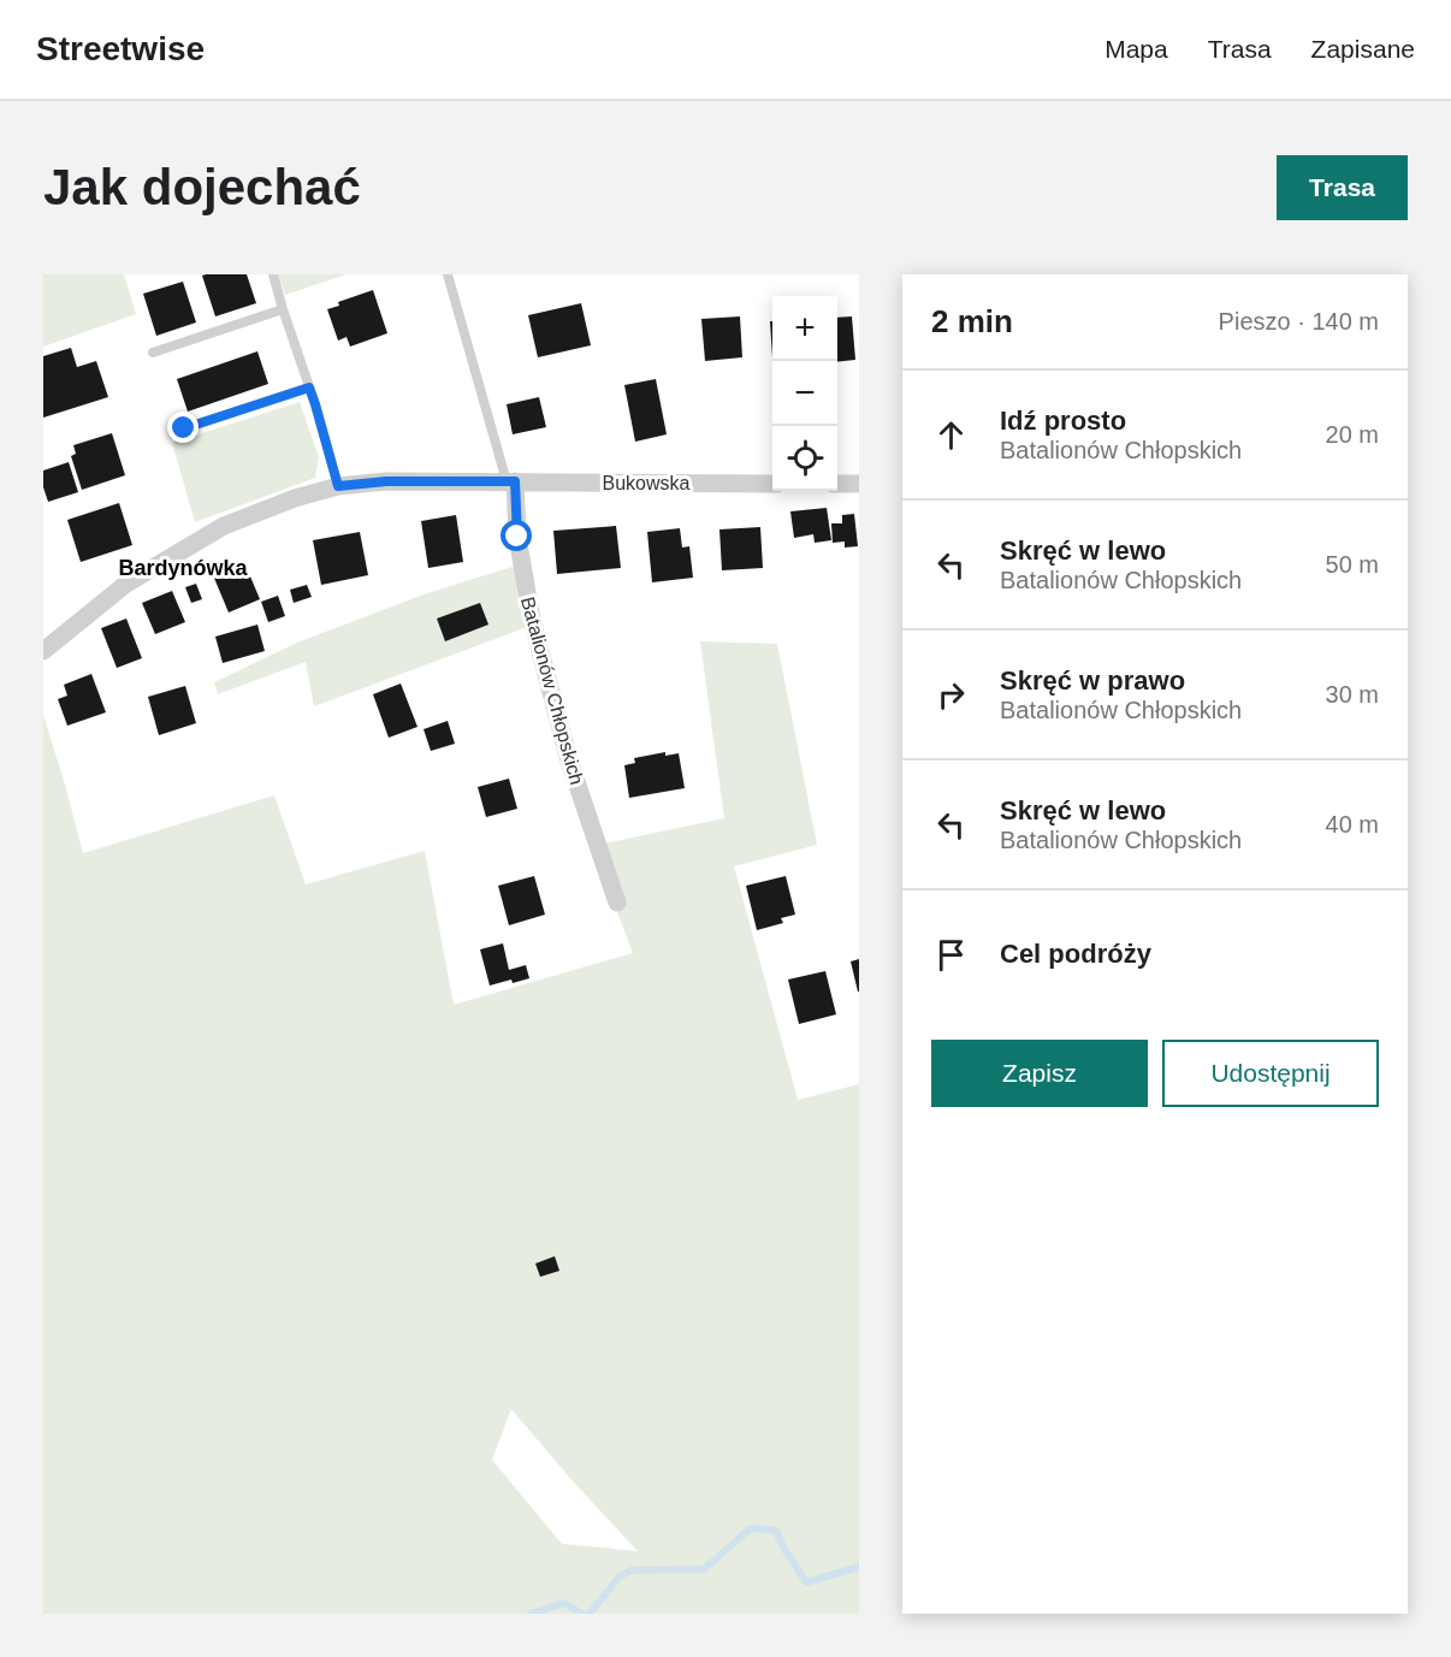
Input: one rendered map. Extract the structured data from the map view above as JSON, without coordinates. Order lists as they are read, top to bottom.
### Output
{
  "streets": {
    "street": ["Bukowska", "Batalionów Chłopskich"]
  },
  "crossings": [
    ["Bukowska", "Batalionów Chłopskich"]
  ],
  "districts": ["Bardynówka"],
  "page": {
    "header": "Streetwise",
    "nav": ["Mapa", "Trasa", "Zapisane"],
    "buttons": [
      "Trasa",
      ["Zapisz", "Udostępnij"]
    ],
    "title": "Jak dojechać",
    "heading": ["2 min", "Pieszo · 140 m"],
    "map_buttons": ["+", "−"],
    "list": [
      ["Idź prosto", "Batalionów Chłopskich", "20 m"],
      ["Skręć w lewo", "Batalionów Chłopskich", "50 m"],
      ["Skręć w prawo", "Batalionów Chłopskich", "30 m"],
      ["Skręć w lewo", "Batalionów Chłopskich", "40 m"],
      "Cel podróży"
    ]
  }
}
